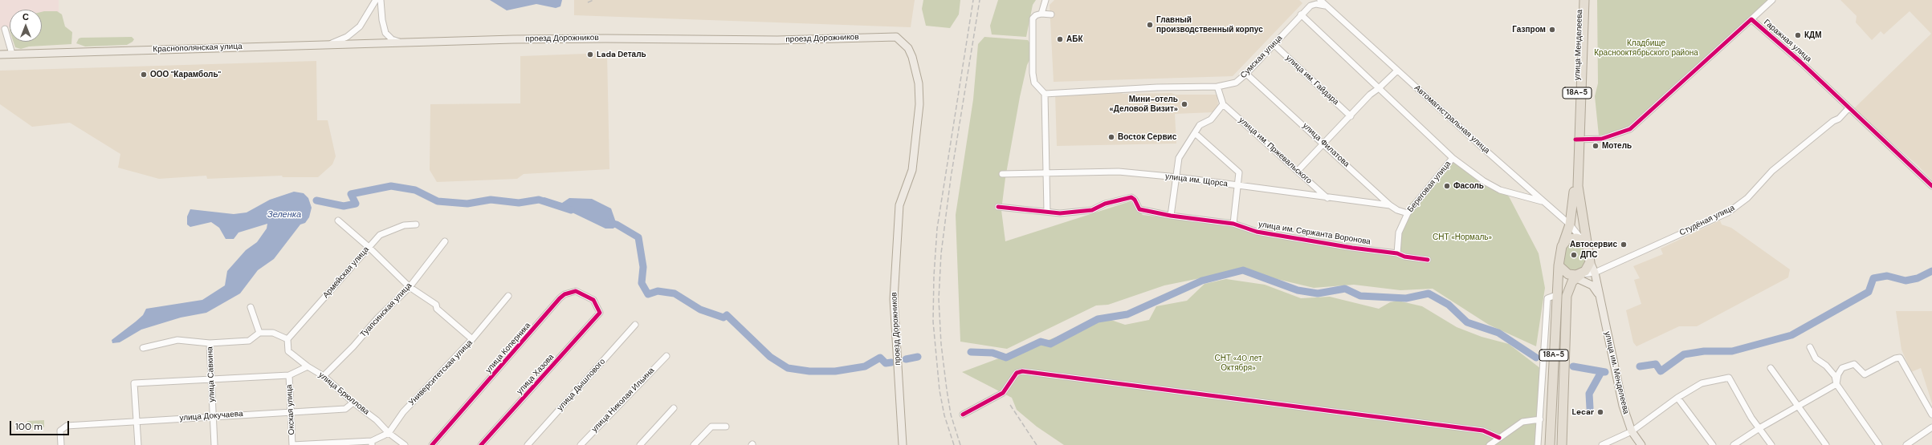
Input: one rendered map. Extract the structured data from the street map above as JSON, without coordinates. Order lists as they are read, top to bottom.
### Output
{
  "streets": {
    "highway": ["улица Менделеева", "18А-5"],
    "main road": ["проезд Дорожников", "Краснополянская улица", "улица им. Менделеева"],
    "street": [
      "Гаражная улица",
      "Сумская улица",
      "улица им. Гайдара",
      "Автомагистральная улица",
      "улица Филатова",
      "улица им. Пржевальского",
      "улица им. Щорса",
      "Береговая улица",
      "Студёная улица",
      "улица им. Сержанта Воронова",
      "Армейская улица",
      "Туапсинская улица",
      "улица Коперника",
      "Университетская улица",
      "улица Савкина",
      "улица Хазова",
      "улица Дышлового",
      "улица Брюллова",
      "улица Николая Ильина",
      "Окская улица",
      "улица Докучаева"
    ]
  },
  "crossings": [
    ["проезд Дорожников", "Краснополянская улица"],
    ["Гаражная улица", "улица Менделеева"],
    ["Гаражная улица", "Студёная улица"],
    ["улица Менделеева", "18А-5"],
    ["улица Менделеева", "Автомагистральная улица"],
    ["улица Менделеева", "Студёная улица"],
    ["Сумская улица", "улица им. Гайдара"],
    ["Сумская улица", "Автомагистральная улица"],
    ["Сумская улица", "улица Филатова"],
    ["18А-5", "Автомагистральная улица"],
    ["18А-5", "Студёная улица"],
    ["Автомагистральная улица", "Студёная улица"],
    ["улица Филатова", "улица им. Щорса"],
    ["улица Филатова", "Береговая улица"],
    ["улица им. Пржевальского", "улица им. Щорса"],
    ["Береговая улица", "улица им. Сержанта Воронова"],
    ["Армейская улица", "улица Брюллова"],
    ["Туапсинская улица", "улица Брюллова"],
    ["улица Коперника", "улица Хазова"],
    ["Университетская улица", "улица Брюллова"],
    ["улица Савкина", "улица Докучаева"],
    ["улица Брюллова", "улица Докучаева"],
    ["Окская улица", "улица Докучаева"]
  ],
  "water": ["Зеленка"],
  "parks": ["Кладбище Краснооктябрьского района", "СНТ «Нормаль»", "СНТ «40 лет Октября»"],
  "places": [
    "Главный производственный корпус",
    "Газпром",
    "КДМ",
    "АБК",
    "Lada Dеталь",
    "ООО \"Карамболь\"",
    "Мини-отель «Деловой Визит»",
    "Восtок Сервис",
    "Мотель",
    "Фасоль",
    "Автосервис",
    "ДПС",
    "Lecar"
  ],
  "scale_bar": "100 m",
  "north": "top"
}
